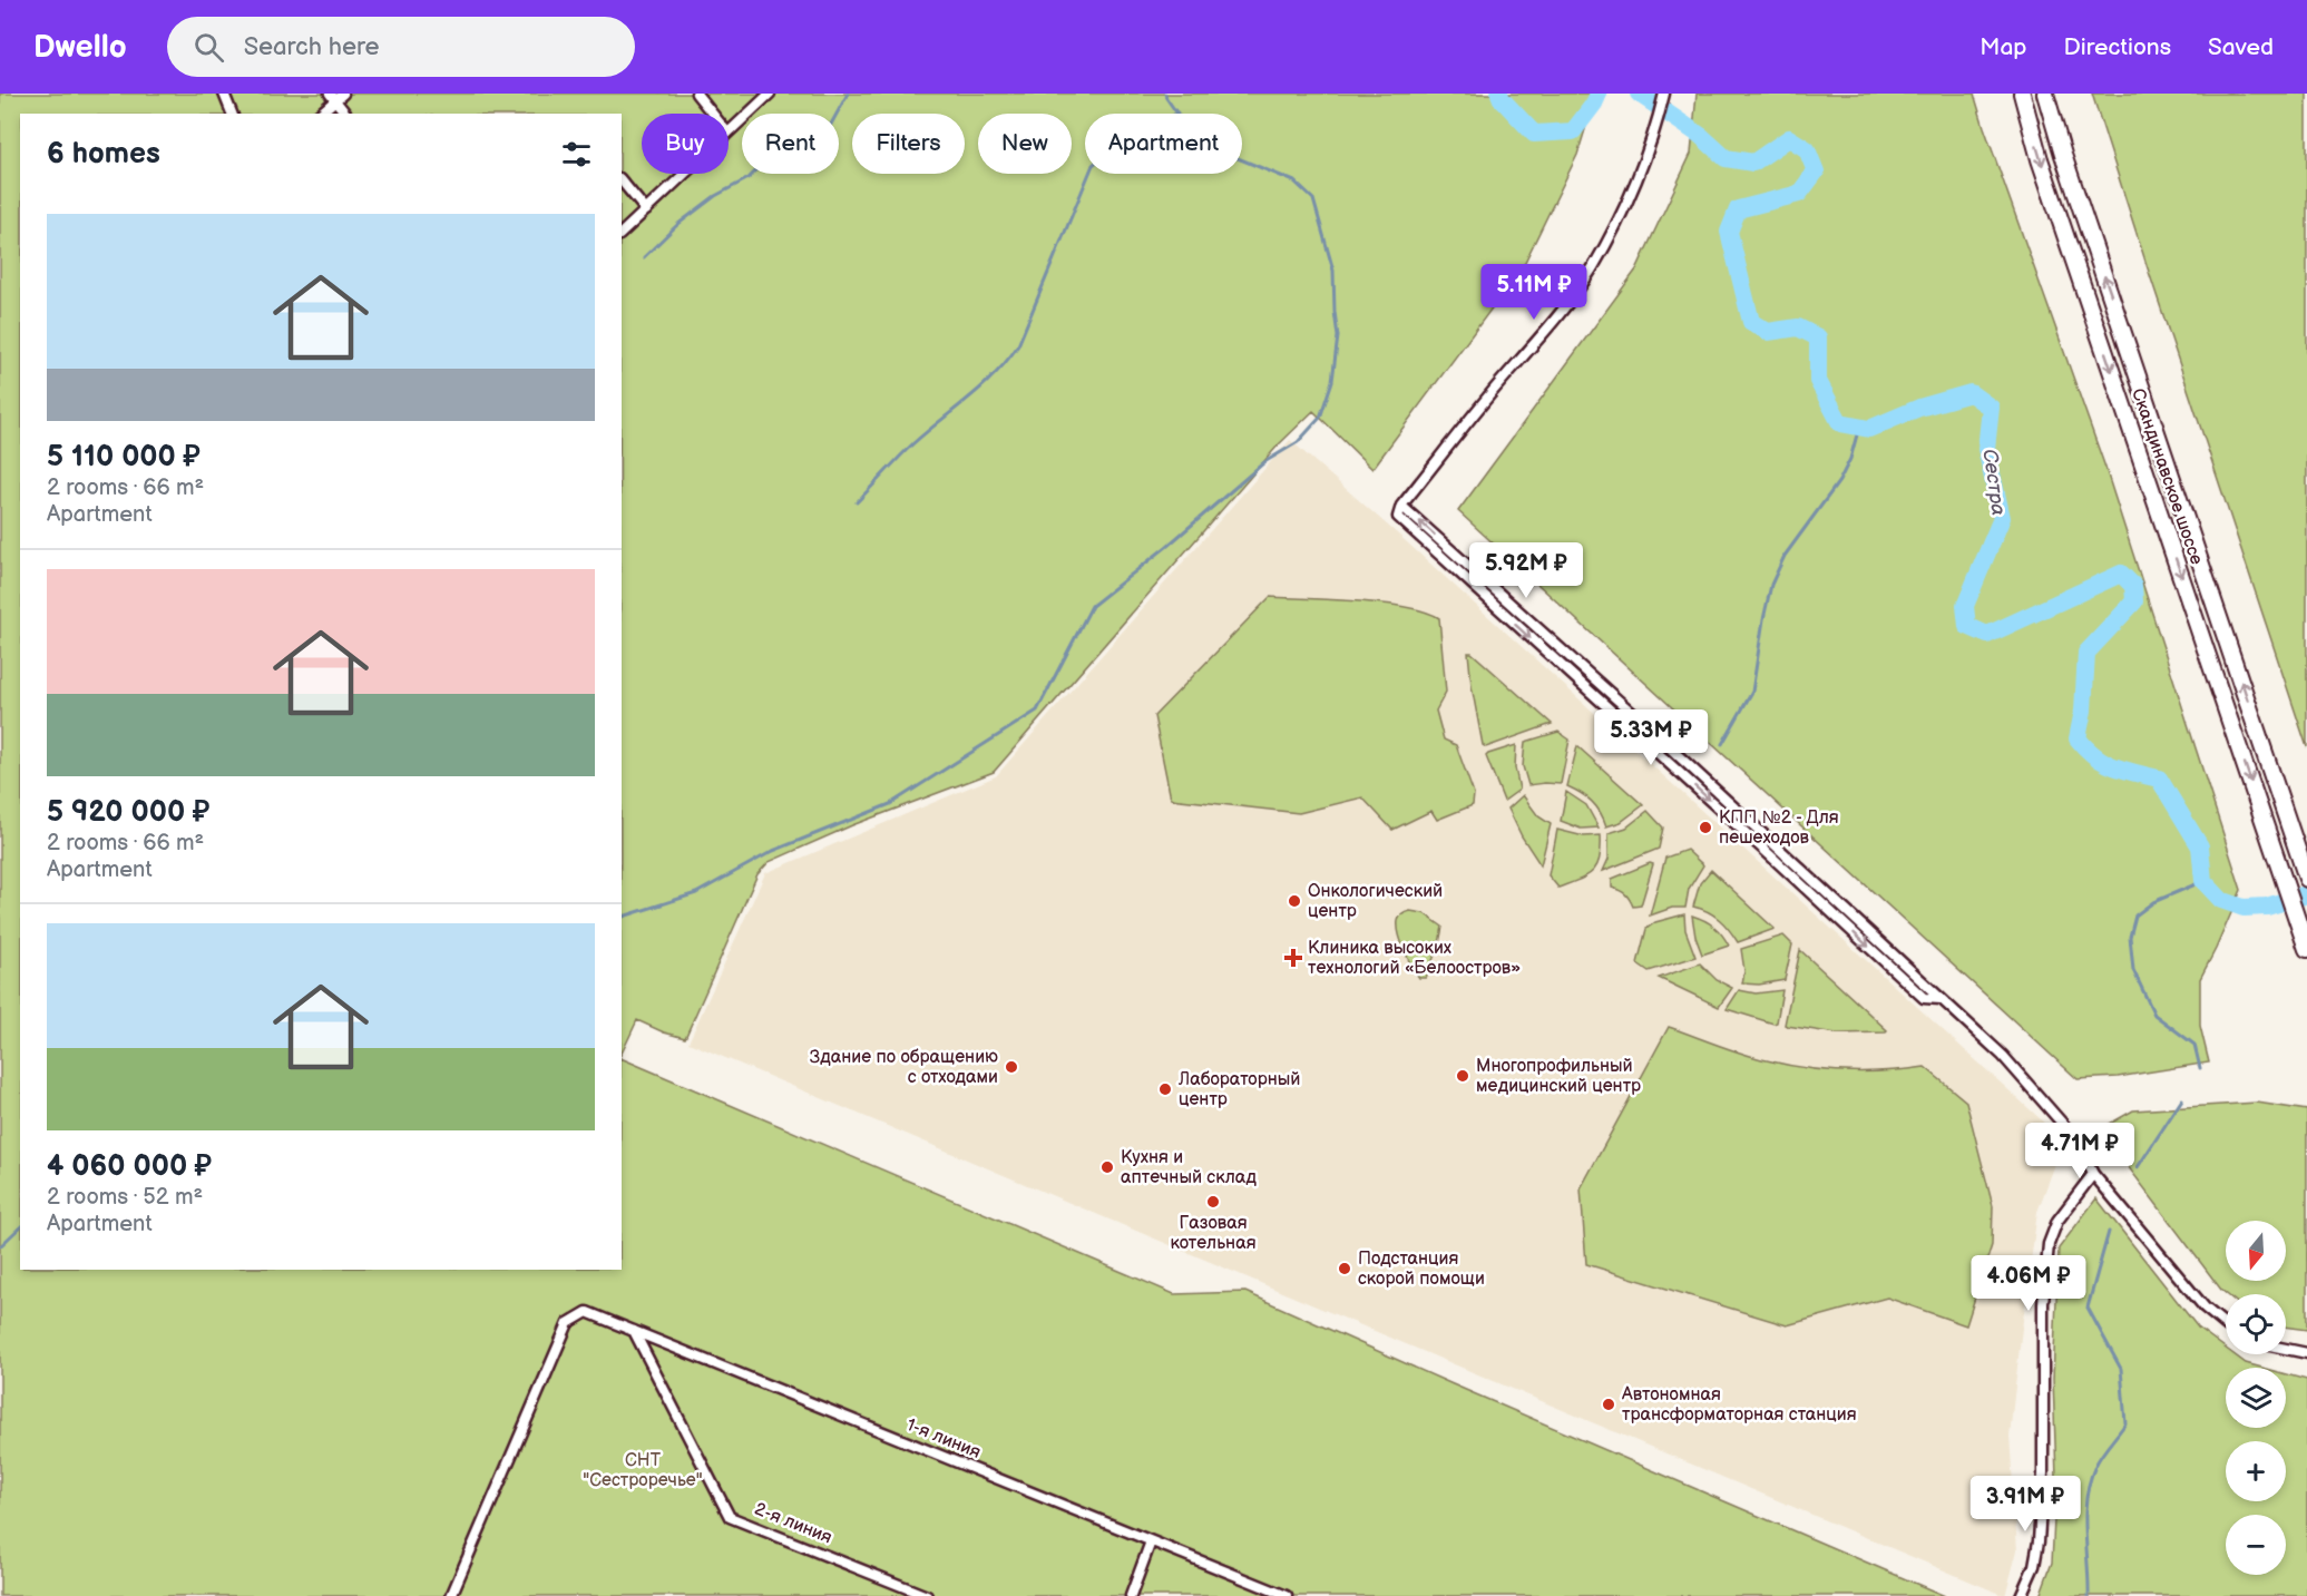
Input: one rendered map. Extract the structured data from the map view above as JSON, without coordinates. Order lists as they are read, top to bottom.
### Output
{
  "streets": {
    "highway": ["Скандинавское шоссе"],
    "street": ["1-я линия", "2-я линия"]
  },
  "crossings": [
    ["1-я линия", "2-я линия"]
  ],
  "water": ["Сестра"],
  "parks": ["СНТ \"Сестроречье\""],
  "places": {
    "other": [
      "КПП №2 - Для пешеходов",
      "Онкологический центр",
      "Здание по обращению с отходами",
      "Многопрофильный медицинский центр",
      "Лабораторный центр",
      "Кухня и аптечный склад",
      "Газовая котельная",
      "Подстанция скорой помощи",
      "Автономная трансформаторная станция"
    ],
    "health": ["Клиника высоких технологий «Белоостров»"]
  },
  "north": "bottom",
  "page": {
    "header": "Dwello",
    "search": "Search here",
    "nav": ["Map", "Directions", "Saved"],
    "chip": [
      "Buy",
      "Rent",
      "Filters",
      "New",
      "Apartment"
    ],
    "heading": "6 homes",
    "list": [
      {
        "name": "5 110 000 ₽",
        "note": "2 rooms · 66 m² · Apartment"
      },
      {
        "name": "5 920 000 ₽",
        "note": "2 rooms · 66 m² · Apartment"
      },
      {
        "name": "4 060 000 ₽",
        "note": "2 rooms · 52 m² · Apartment"
      }
    ],
    "price": [
      "5.11M ₽",
      "5.92M ₽",
      "5.33M ₽",
      "4.71M ₽",
      "4.06M ₽",
      "3.91M ₽"
    ],
    "map_buttons": ["+", "−"]
  }
}
